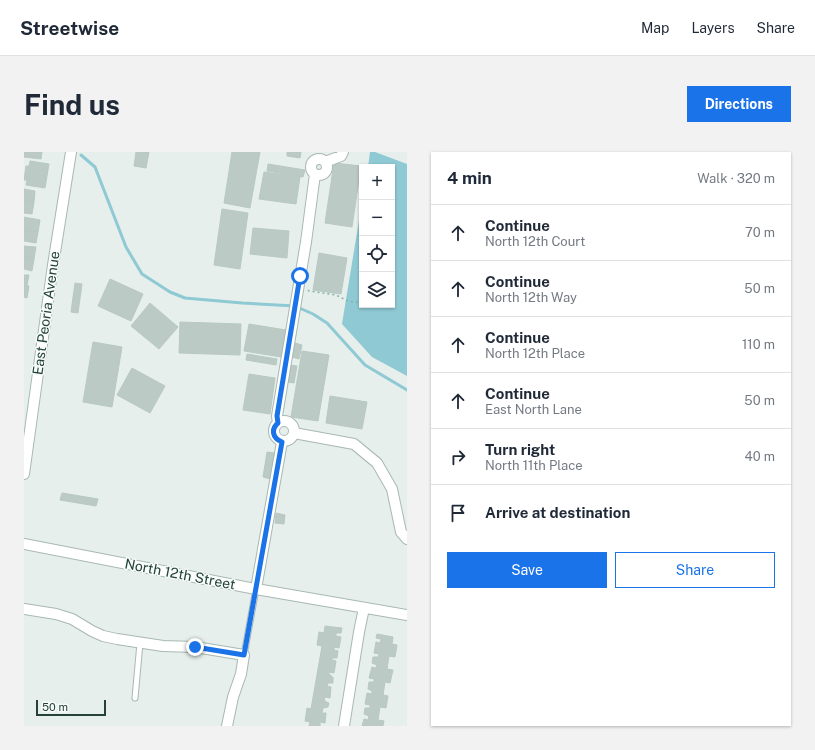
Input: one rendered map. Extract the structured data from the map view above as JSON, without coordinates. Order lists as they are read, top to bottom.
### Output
{
  "streets": {
    "street": ["East Peoria Avenue", "North 12th Street"]
  },
  "scale_bar": "50 m",
  "page": {
    "header": "Streetwise",
    "nav": ["Map", "Layers", "Share"],
    "buttons": [
      "Directions",
      ["Save", "Share"]
    ],
    "title": "Find us",
    "heading": ["4 min", "Walk · 320 m"],
    "map_buttons": ["+", "−"],
    "list": [
      ["Continue", "North 12th Court", "70 m"],
      ["Continue", "North 12th Way", "50 m"],
      ["Continue", "North 12th Place", "110 m"],
      ["Continue", "East North Lane", "50 m"],
      ["Turn right", "North 11th Place", "40 m"],
      "Arrive at destination"
    ],
    "scale": "50 m"
  }
}
